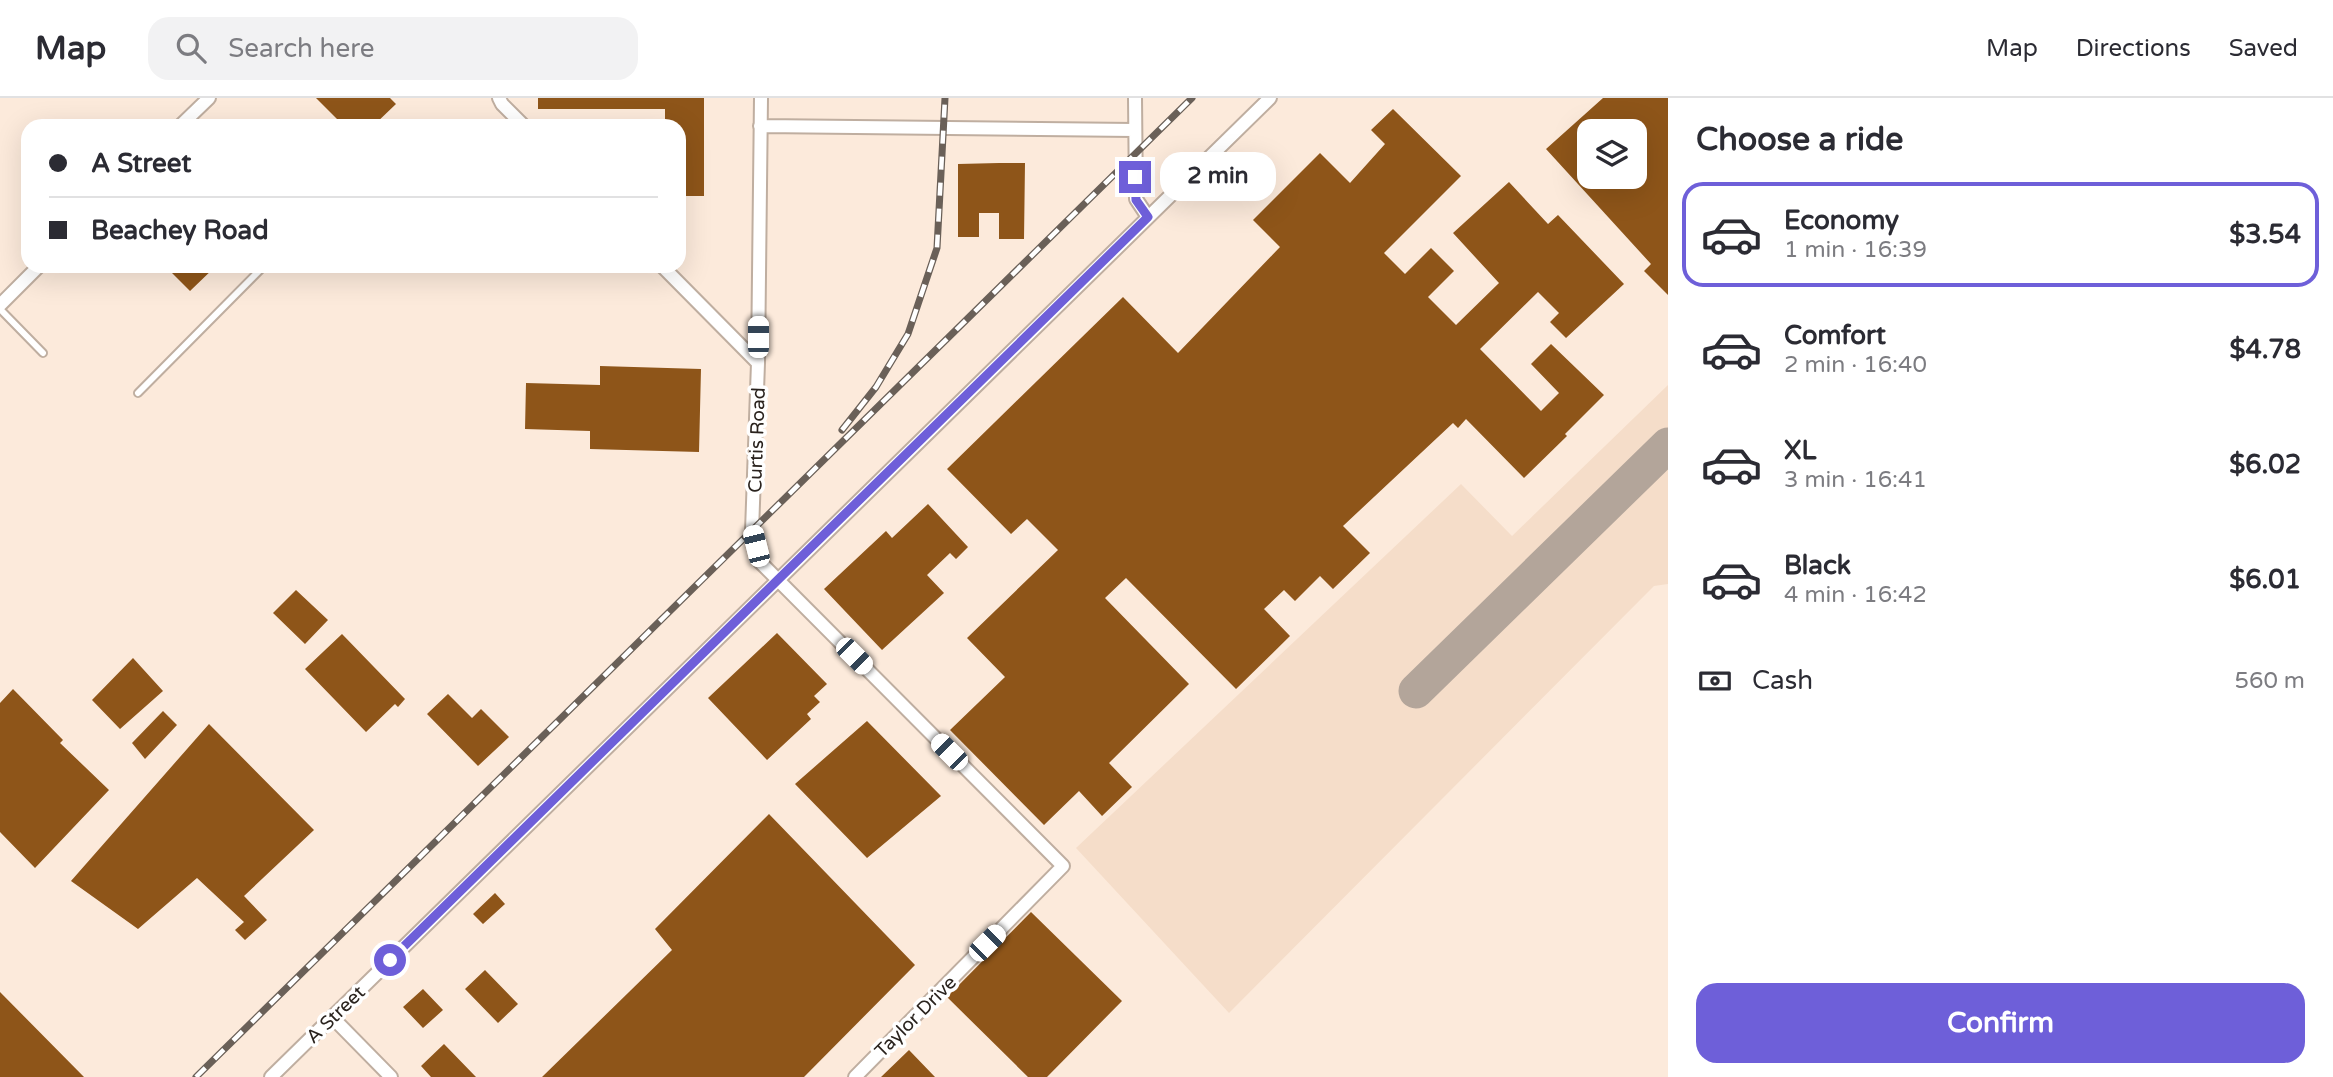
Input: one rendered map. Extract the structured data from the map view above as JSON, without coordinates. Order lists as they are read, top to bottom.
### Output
{
  "streets": {
    "street": ["Curtis Road", "A Street", "Taylor Drive"]
  },
  "crossings": [
    ["Curtis Road", "A Street"],
    ["Curtis Road", "Taylor Drive"]
  ],
  "page": {
    "header": "Map",
    "search": "Search here",
    "nav": ["Map", "Directions", "Saved"],
    "heading": "Choose a ride",
    "banner": ["A Street", "Beachey Road"],
    "bubble": "2 min",
    "list": [
      {
        "name": "Economy",
        "note": "1 min · 16:39",
        "value": "$3.54"
      },
      {
        "name": "Comfort",
        "note": "2 min · 16:40",
        "value": "$4.78"
      },
      {
        "name": "XL",
        "note": "3 min · 16:41",
        "value": "$6.02"
      },
      {
        "name": "Black",
        "note": "4 min · 16:42",
        "value": "$6.01"
      }
    ],
    "pay": ["Cash", "560 m"],
    "buttons": "Confirm"
  }
}
